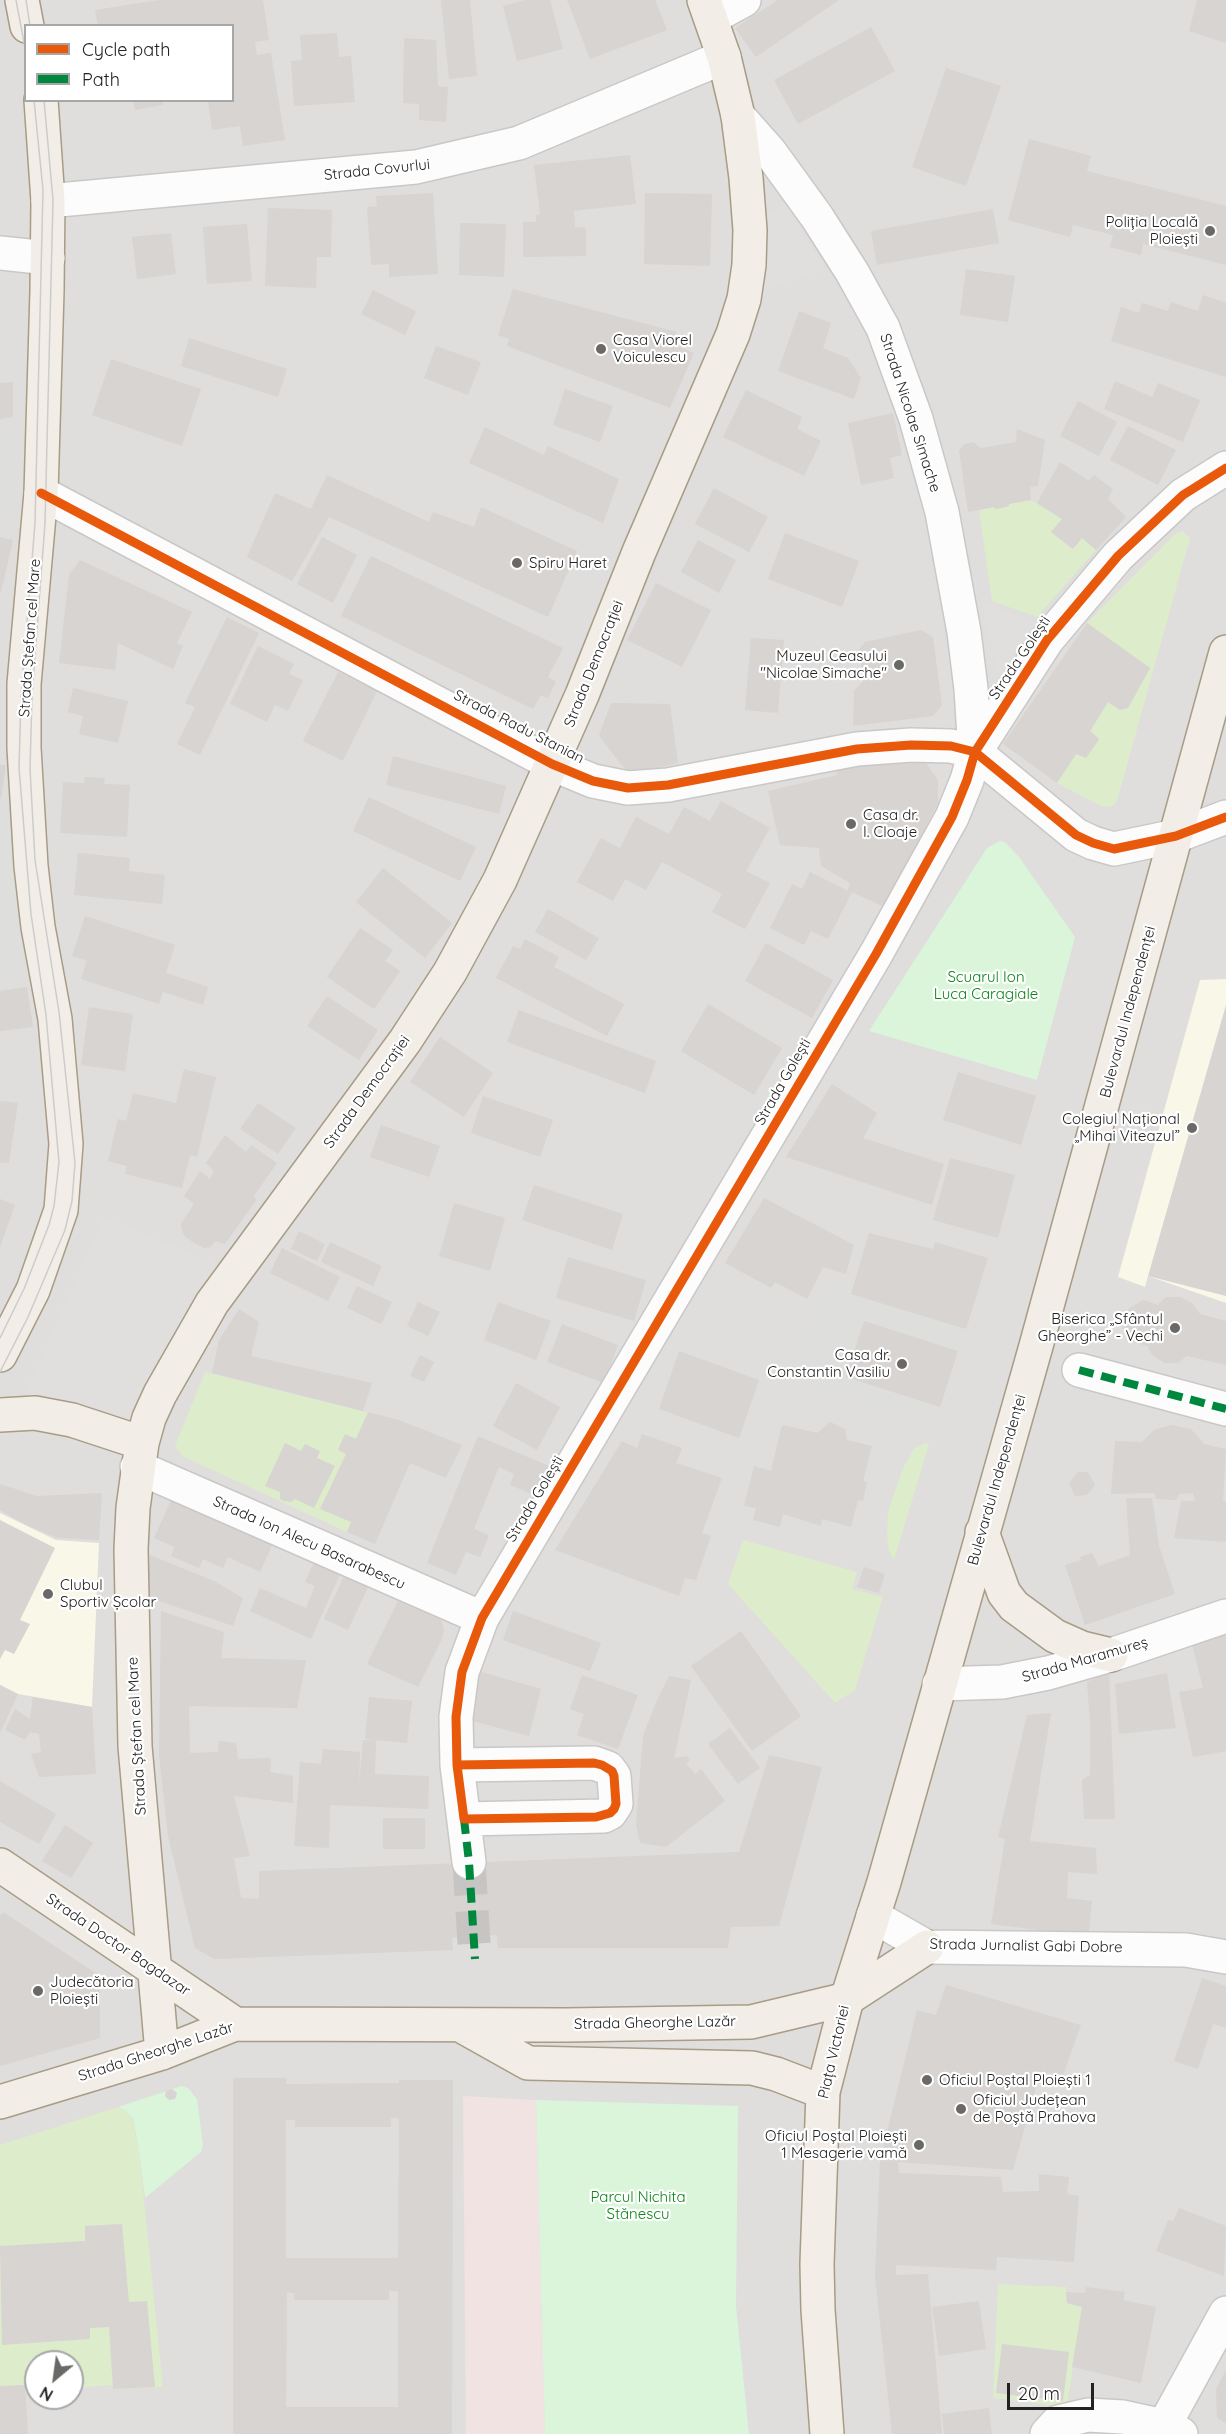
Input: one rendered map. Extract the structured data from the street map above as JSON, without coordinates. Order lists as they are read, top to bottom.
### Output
{
  "streets": {
    "main road": [
      "Strada Ștefan cel Mare",
      "Strada Democrației",
      "Bulevardul Independenței",
      "Strada Doctor Bagdazar",
      "Strada Gheorghe Lazăr",
      "Piața Victoriei"
    ],
    "street": [
      "Strada Covurlui",
      "Strada Nicolae Simache",
      "Strada Golești",
      "Strada Radu Stanian",
      "Strada Ion Alecu Basarabescu",
      "Strada Maramureș",
      "Strada Jurnalist Gabi Dobre"
    ]
  },
  "crossings": [
    ["Strada Covurlui", "Strada Ștefan cel Mare"],
    ["Strada Covurlui", "Strada Democrației"],
    ["Strada Nicolae Simache", "Strada Golești"],
    ["Strada Nicolae Simache", "Strada Democrației"],
    ["Strada Nicolae Simache", "Strada Radu Stanian"],
    ["Strada Ștefan cel Mare", "Strada Democrației"],
    ["Strada Ștefan cel Mare", "Strada Radu Stanian"],
    ["Strada Ștefan cel Mare", "Strada Ion Alecu Basarabescu"],
    ["Strada Ștefan cel Mare", "Strada Doctor Bagdazar"],
    ["Strada Ștefan cel Mare", "Strada Gheorghe Lazăr"],
    ["Strada Golești", "Strada Radu Stanian"],
    ["Strada Golești", "Strada Ion Alecu Basarabescu"],
    ["Strada Democrației", "Strada Radu Stanian"],
    ["Strada Democrației", "Strada Ion Alecu Basarabescu"],
    ["Strada Radu Stanian", "Bulevardul Independenței"],
    ["Bulevardul Independenței", "Strada Maramureș"],
    ["Bulevardul Independenței", "Piața Victoriei"],
    ["Strada Maramureș", "Piața Victoriei"],
    ["Strada Doctor Bagdazar", "Strada Gheorghe Lazăr"],
    ["Strada Jurnalist Gabi Dobre", "Strada Gheorghe Lazăr"],
    ["Strada Jurnalist Gabi Dobre", "Piața Victoriei"],
    ["Strada Gheorghe Lazăr", "Piața Victoriei"]
  ],
  "parks": ["Scuarul Ion Luca Caragiale", "Parcul Nichita Stănescu"],
  "places": [
    "Poliția Locală Ploiești",
    "Casa Viorel Voiculescu",
    "Spiru Haret",
    "Muzeul Ceasului \"Nicolae Simache\"",
    "Casa dr. I. Cloaje",
    "Colegiul Național „Mihai Viteazul”",
    "Biserica „Sfântul Gheorghe” - Vechi",
    "Casa dr. Constantin Vasiliu",
    "Clubul Sportiv Școlar",
    "Judecătoria Ploiești",
    "Oficiul Poștal Ploiești 1",
    "Oficiul Județean de Poștă Prahova",
    "Oficiul Poștal Ploiești 1 Mesagerie vamă"
  ],
  "legend": ["Cycle path", "Path"],
  "scale_bar": "20 m",
  "north": "bottom left"
}
